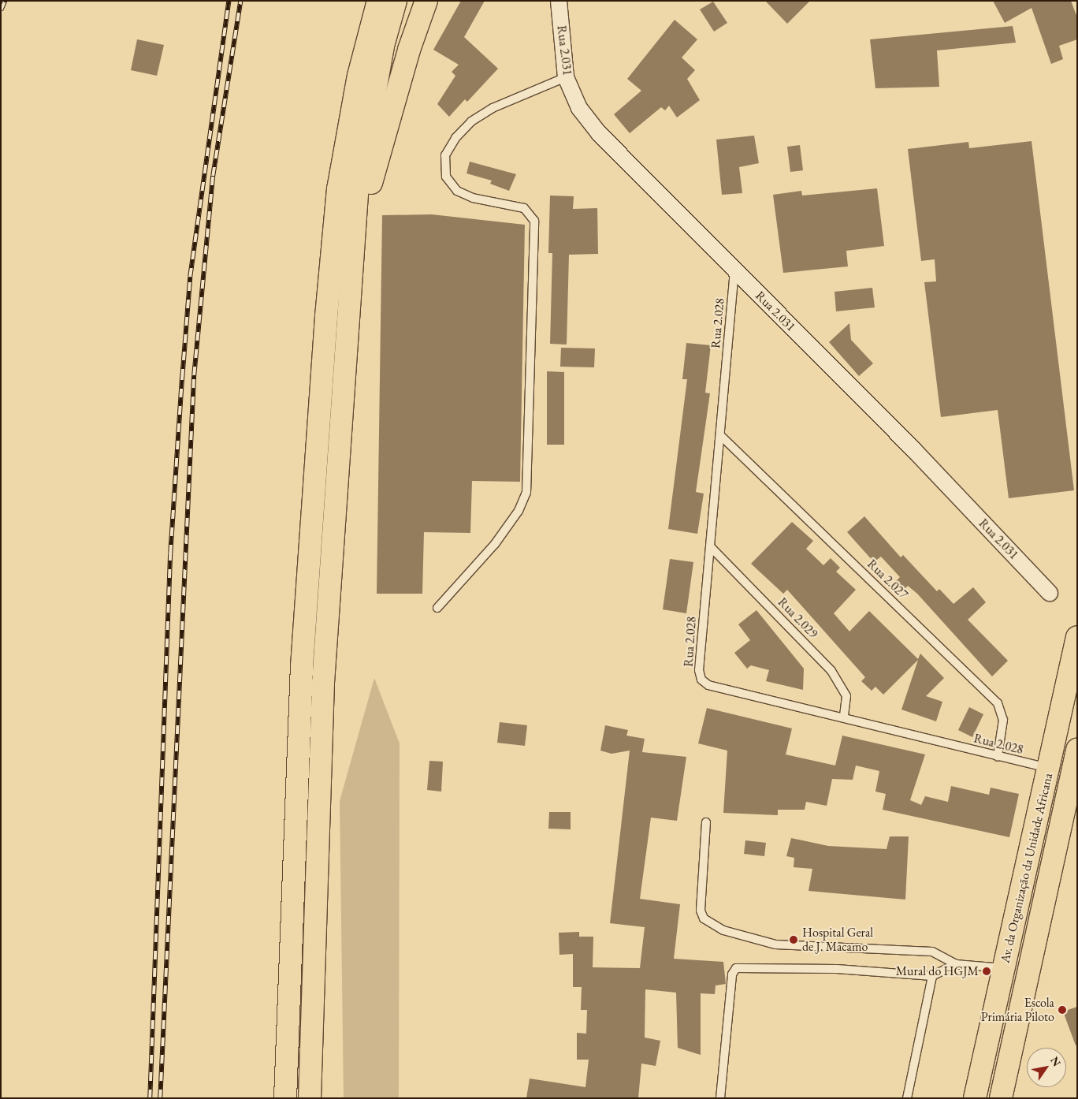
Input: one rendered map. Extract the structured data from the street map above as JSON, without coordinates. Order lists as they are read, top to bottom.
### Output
{
  "streets": {
    "highway": ["Av. da Organização da Unidade Africana"],
    "street": ["Rua 2.031"],
    "lane": ["Rua 2.028", "Rua 2.027", "Rua 2.029"]
  },
  "crossings": [
    ["Rua 2.031", "Rua 2.028"],
    ["Rua 2.028", "Rua 2.027"],
    ["Rua 2.028", "Rua 2.029"],
    ["Rua 2.028", "Av. da Organização da Unidade Africana"]
  ],
  "places": ["Hospital Geral de J. Macamo", "Mural do HGJM", "Escola Primária Piloto"],
  "north": "top right"
}
